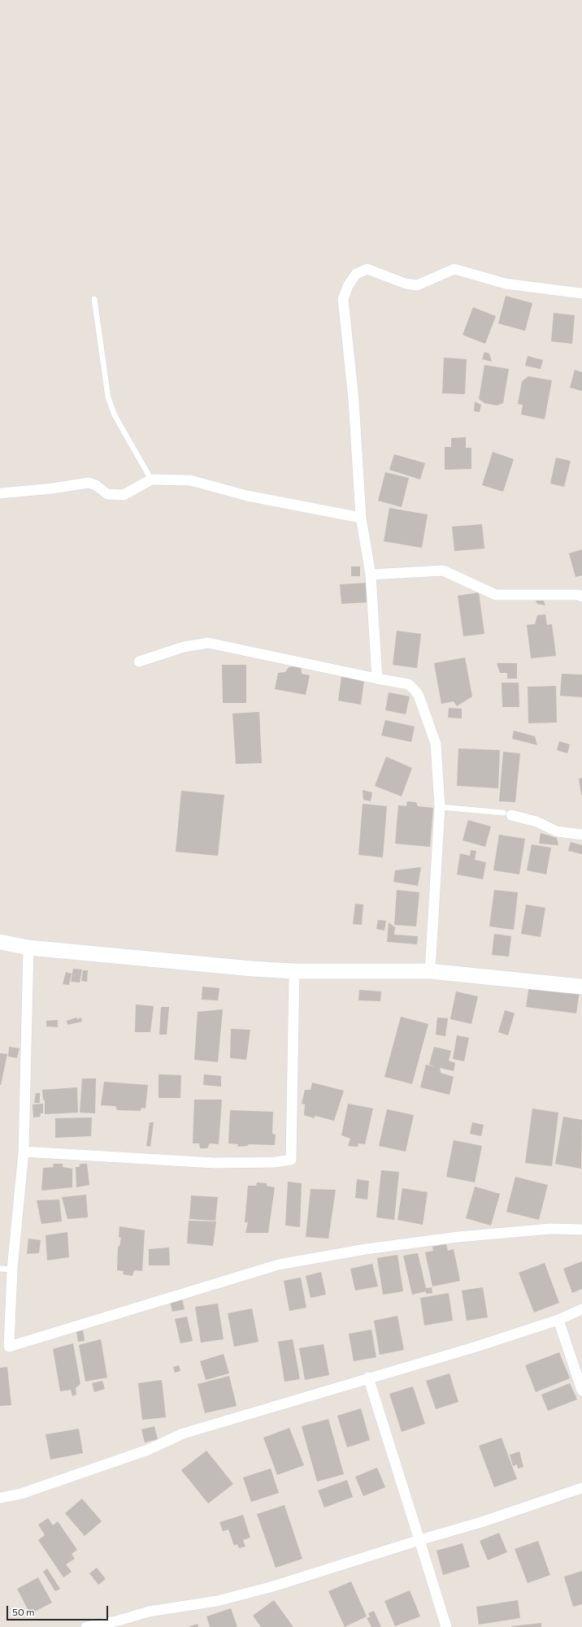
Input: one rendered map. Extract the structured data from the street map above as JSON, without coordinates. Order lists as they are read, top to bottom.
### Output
{
  "scale_bar": "50 m"
}
